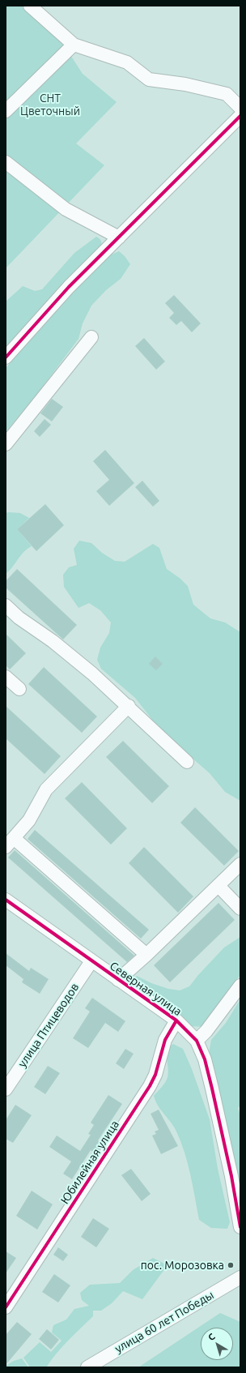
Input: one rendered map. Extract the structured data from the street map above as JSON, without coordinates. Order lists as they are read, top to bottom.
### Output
{
  "streets": {
    "street": [
      "Северная улица",
      "улица Птицеводов",
      "Юбилейная улица",
      "улица 60 лет Победы"
    ]
  },
  "crossings": [
    ["Северная улица", "улица Птицеводов"],
    ["Северная улица", "Юбилейная улица"]
  ],
  "parks": ["СНТ Цветочный"],
  "places": ["пос. Морозовка"],
  "north": "top left"
}
